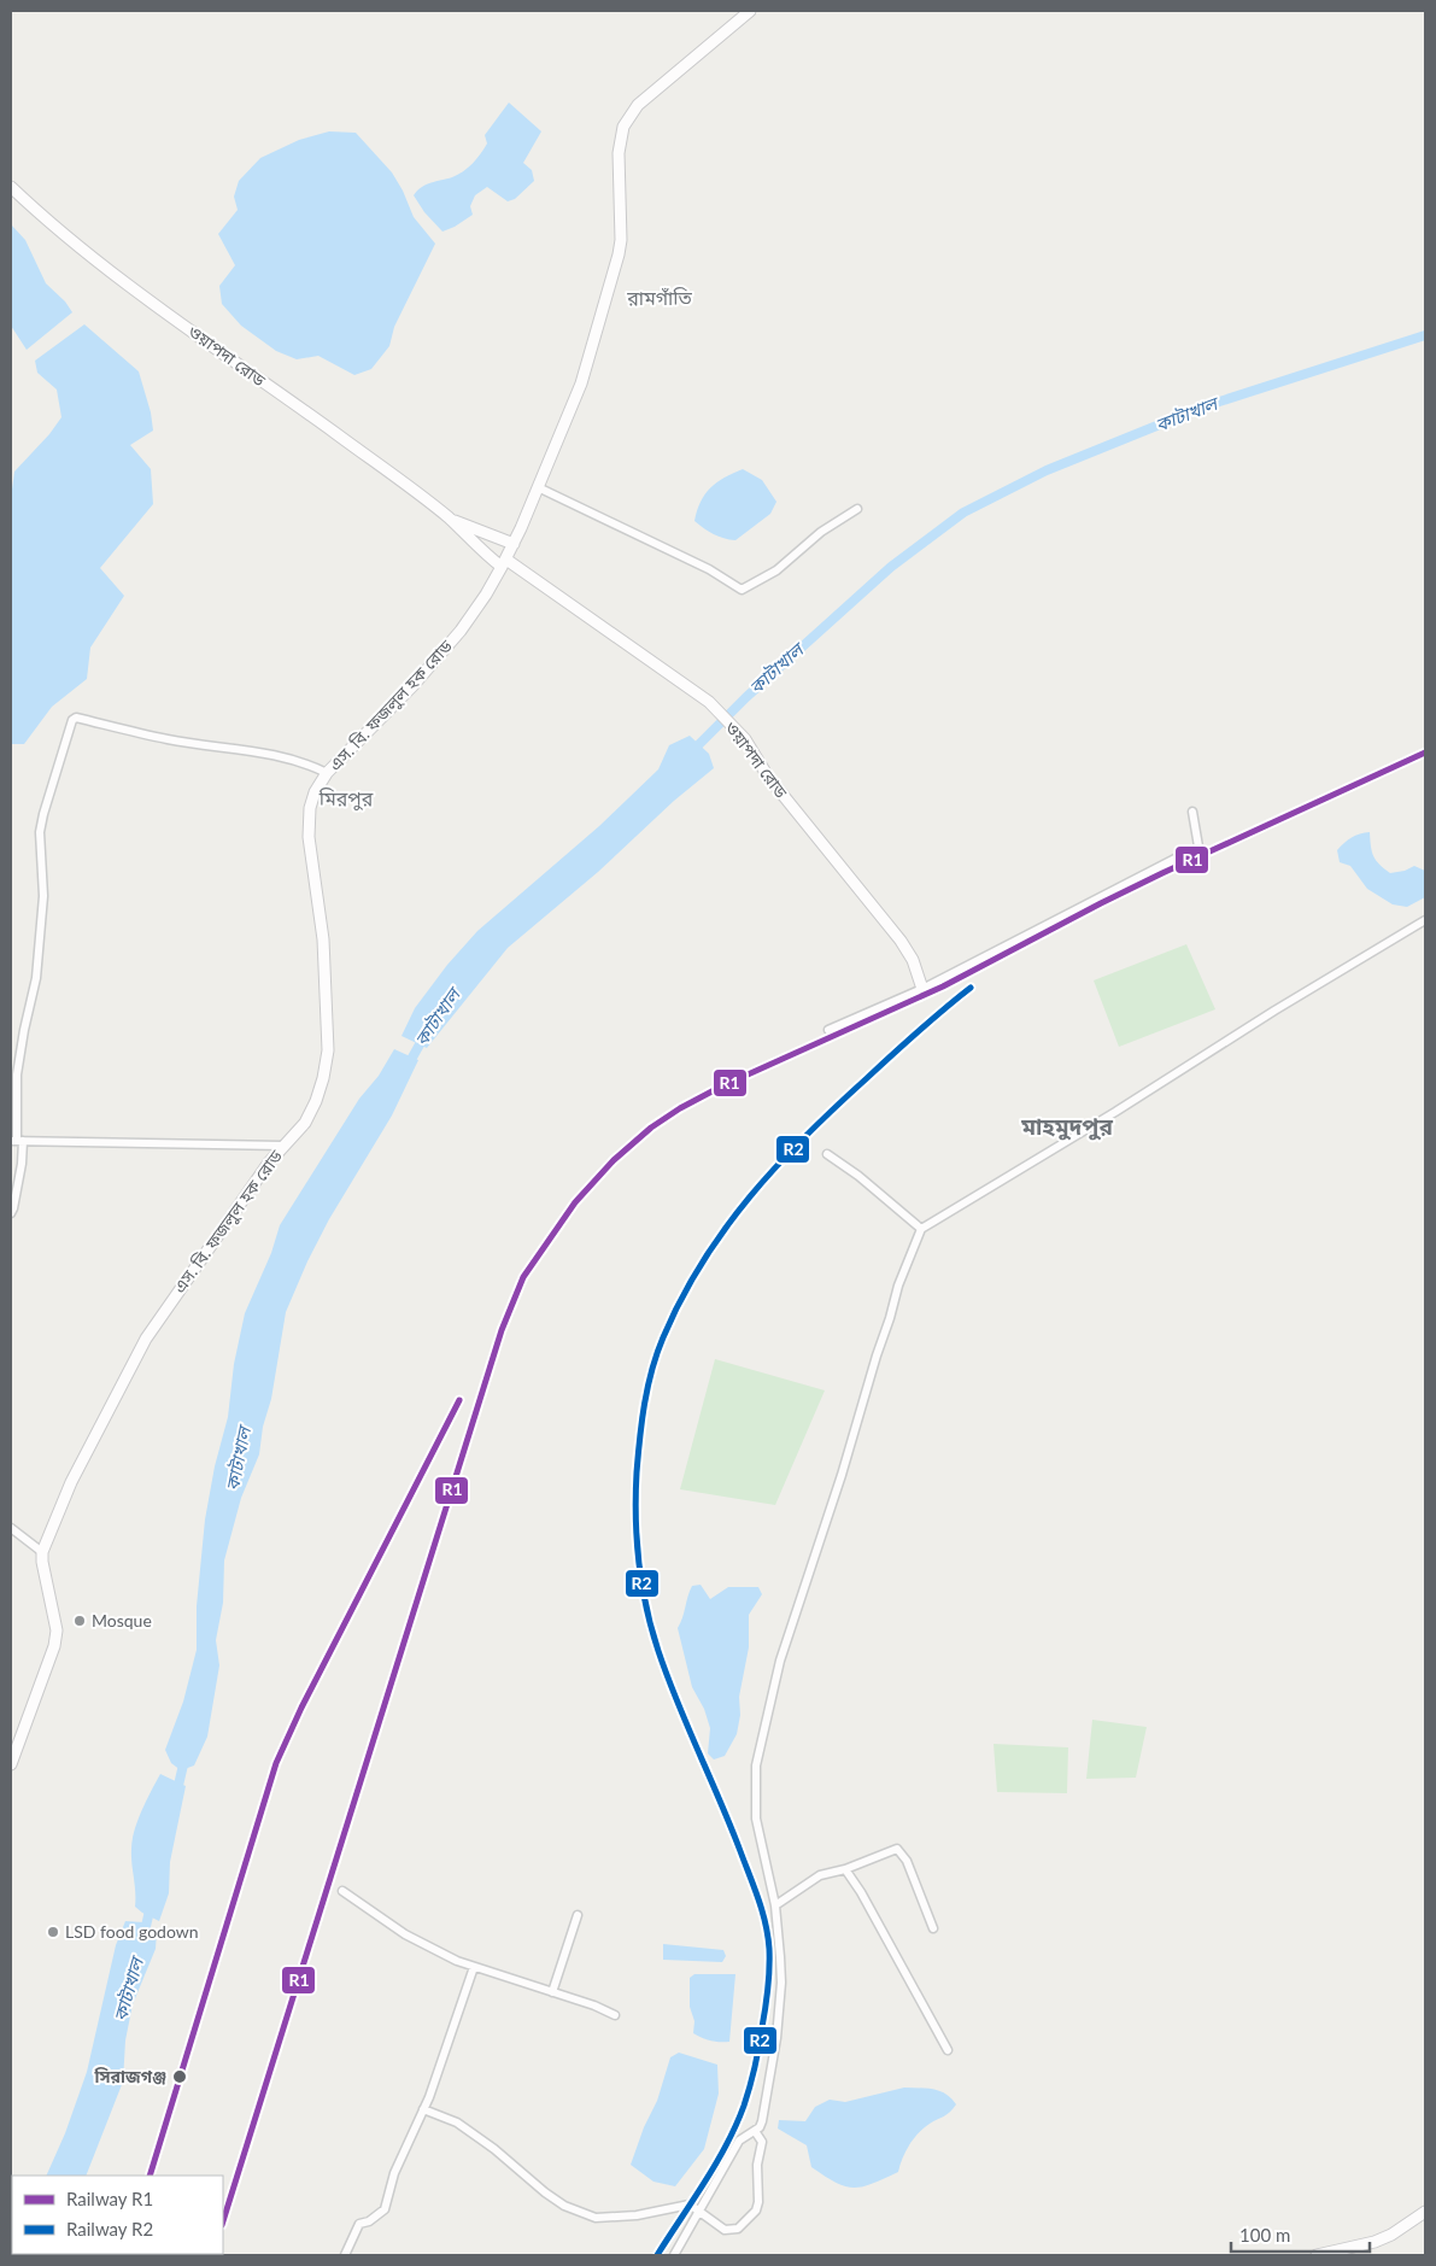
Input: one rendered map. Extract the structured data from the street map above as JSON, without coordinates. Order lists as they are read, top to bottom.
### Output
{
  "streets": {
    "main road": ["ওয়াপদা রোড", "এস. বি. ফজলুল হক রোড"]
  },
  "crossings": [
    ["ওয়াপদা রোড", "এস. বি. ফজলুল হক রোড"]
  ],
  "districts": ["রামগাঁতি", "মিরপুর", "মাহমুদপুর"],
  "water": ["কাটাখাল"],
  "places": ["Mosque", "LSD food godown", "সিরাজগঞ্জ"],
  "lines": ["rail line R1", "rail line R2"],
  "legend": ["Railway R1", "Railway R2"],
  "scale_bar": "100 m"
}
